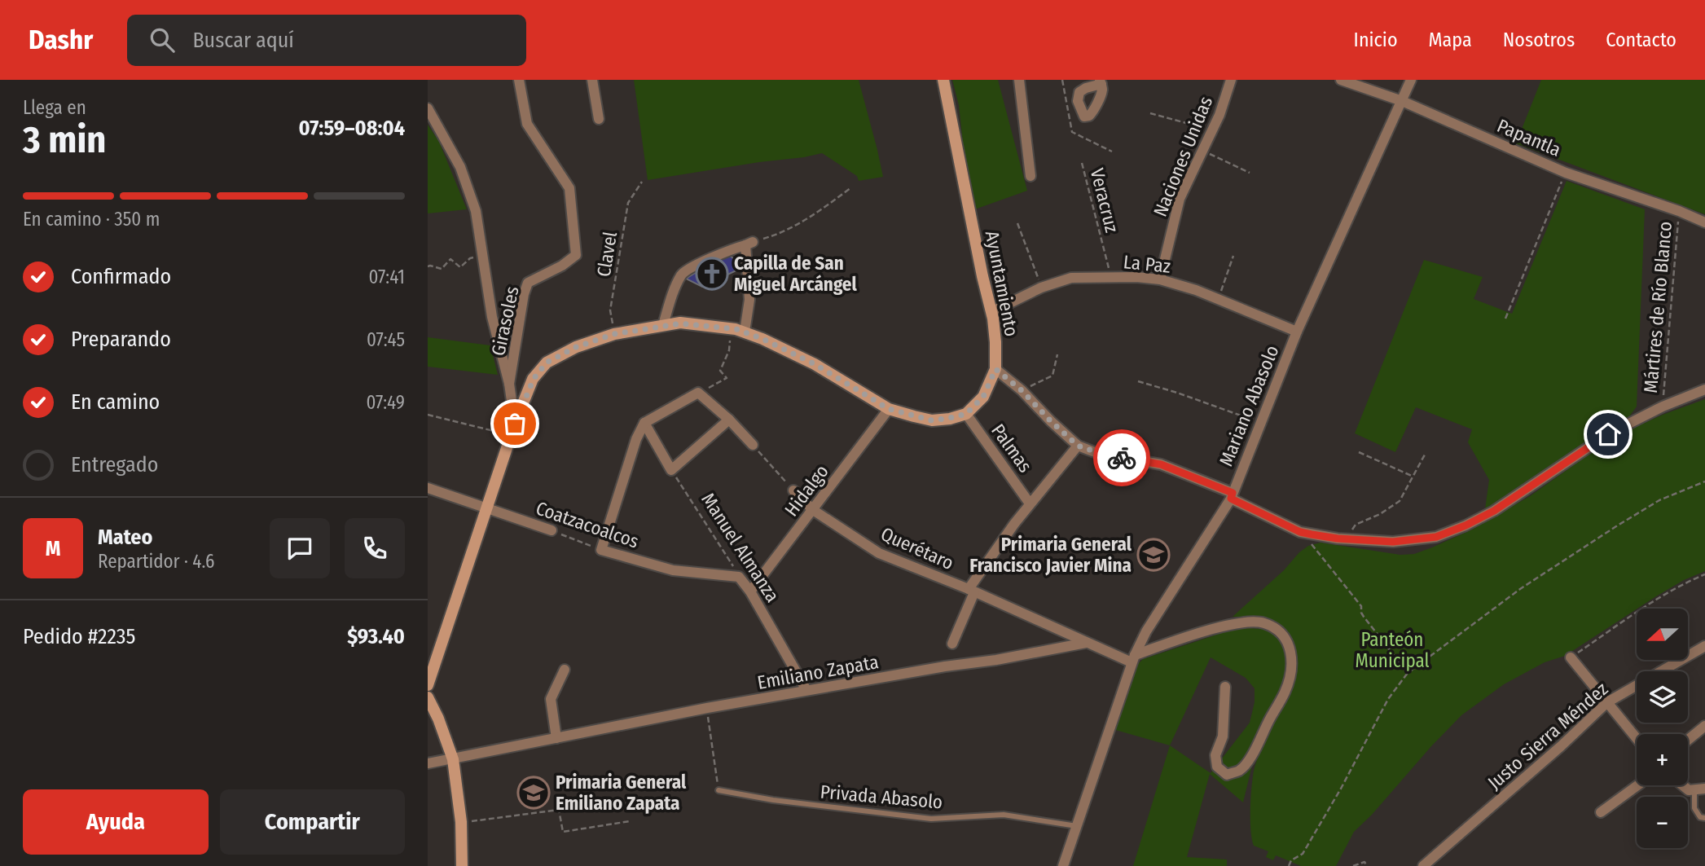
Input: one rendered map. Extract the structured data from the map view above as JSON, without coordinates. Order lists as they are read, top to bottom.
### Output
{
  "streets": {
    "street": [
      "Papantla",
      "Naciones Unidas",
      "La Paz",
      "Ayuntamiento",
      "Girasoles",
      "Mariano Abasolo",
      "Palmas",
      "Hidalgo",
      "Coatzacoalcos",
      "Manuel Almanza",
      "Querétaro",
      "Emiliano Zapata",
      "Justo Sierra Méndez"
    ],
    "lane": ["Privada Abasolo"],
    "path": ["Veracruz", "Clavel", "Mártires de Río Blanco"]
  },
  "crossings": [
    ["Papantla", "Mártires de Río Blanco"],
    ["Papantla", "Mariano Abasolo"],
    ["Naciones Unidas", "La Paz"],
    ["Veracruz", "La Paz"],
    ["La Paz", "Ayuntamiento"],
    ["La Paz", "Mariano Abasolo"],
    ["Ayuntamiento", "Palmas"],
    ["Mariano Abasolo", "Querétaro"],
    ["Mariano Abasolo", "Privada Abasolo"],
    ["Hidalgo", "Manuel Almanza"],
    ["Hidalgo", "Querétaro"],
    ["Coatzacoalcos", "Manuel Almanza"],
    ["Manuel Almanza", "Emiliano Zapata"],
    ["Querétaro", "Emiliano Zapata"]
  ],
  "parks": ["Panteón Municipal"],
  "places": {
    "church": ["Capilla de San Miguel Arcángel"],
    "school or university": ["Primaria General Francisco Javier Mina", "Primaria General Emiliano Zapata"]
  },
  "north": "left",
  "page": {
    "header": "Dashr",
    "search": "Buscar aquí",
    "nav": [
      "Inicio",
      "Mapa",
      "Nosotros",
      "Contacto"
    ],
    "heading": ["3 min", "Llega en", "07:59–08:04"],
    "panel": [
      "Mateo",
      "Repartidor · 4.6",
      "Pedido #2235",
      "$93.40"
    ],
    "bar": "En camino · 350 m",
    "list": [
      ["Confirmado", "07:41"],
      ["Preparando", "07:45"],
      ["En camino", "07:49"],
      "Entregado"
    ],
    "round": "M",
    "map_buttons": ["+", "−"],
    "buttons": ["Ayuda", "Compartir"]
  }
}
